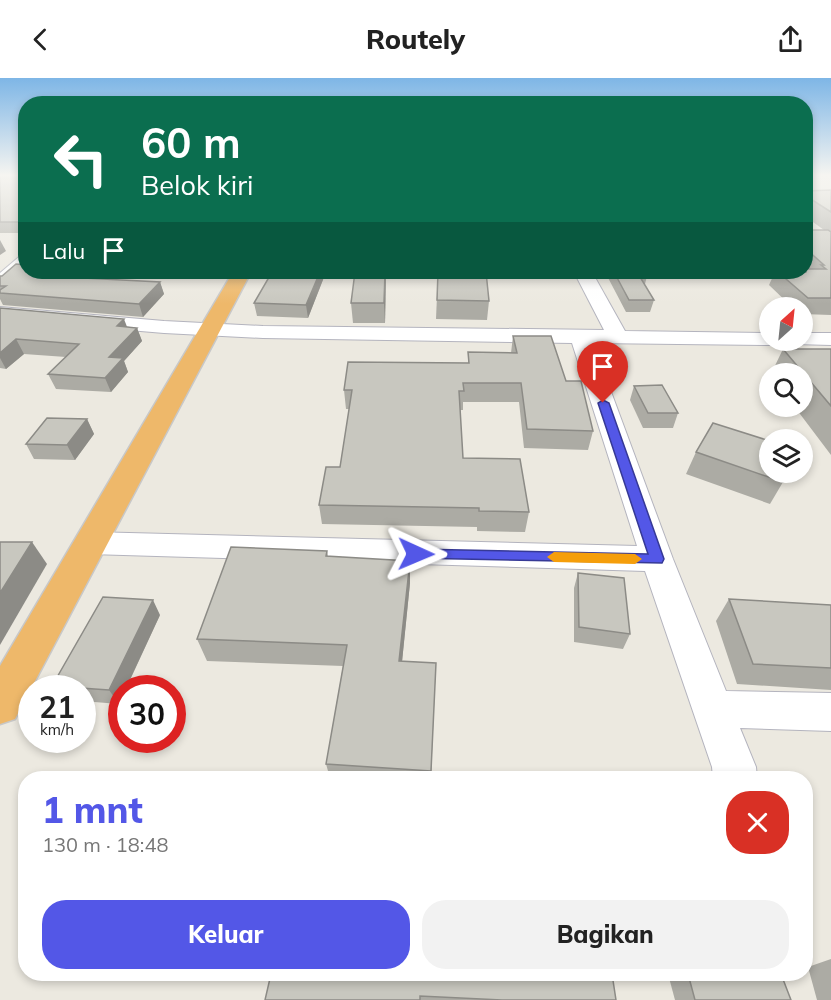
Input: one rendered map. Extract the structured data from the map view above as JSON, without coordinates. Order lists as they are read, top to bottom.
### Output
{
  "north": "top right",
  "page": {
    "header": "Routely",
    "turn": ["60 m", "Belok kiri"],
    "then": "Lalu",
    "speed": "21 km/h",
    "limit": "30",
    "heading": ["1 mnt", "130 m · 18:48"],
    "buttons": ["Keluar", "Bagikan"]
  }
}
